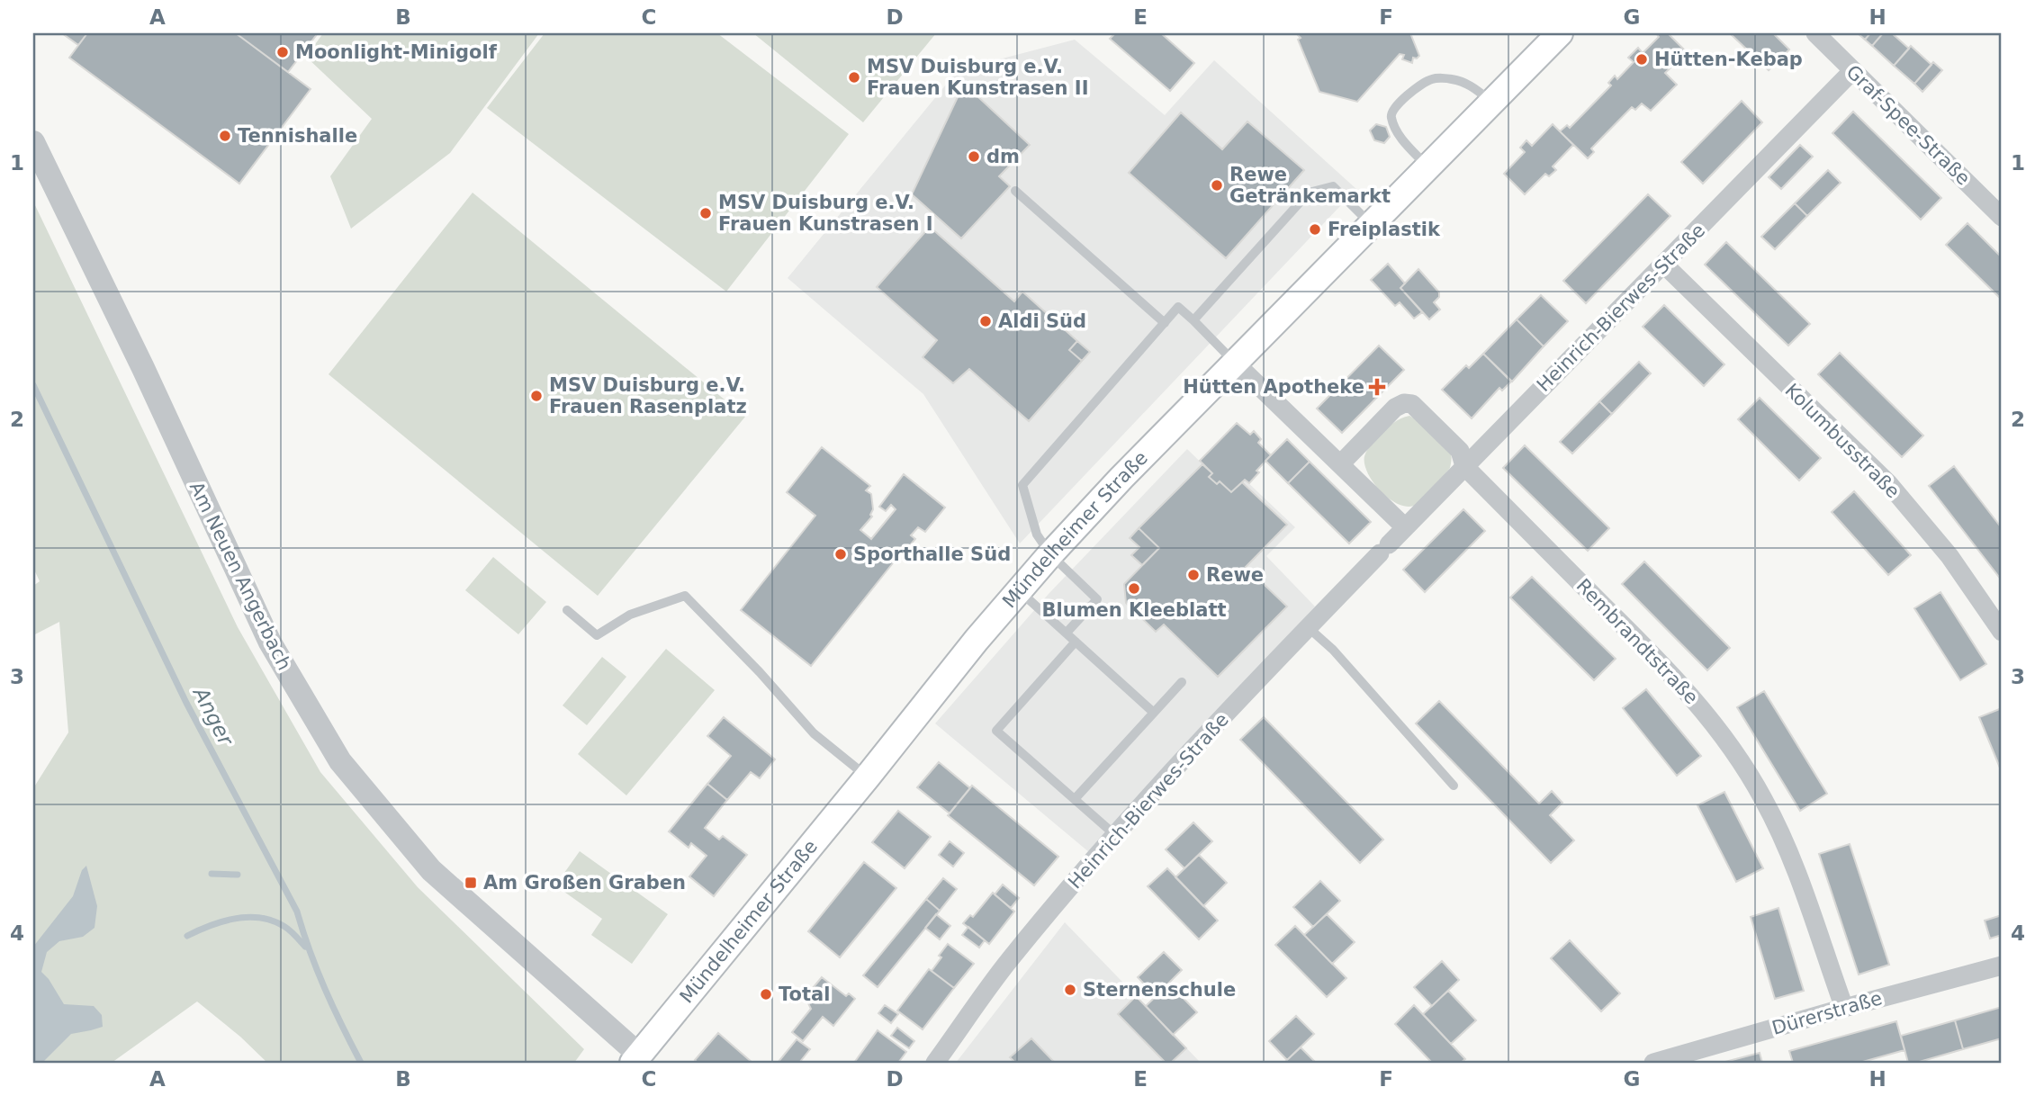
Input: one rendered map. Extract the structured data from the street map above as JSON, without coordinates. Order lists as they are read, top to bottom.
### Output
{
  "streets": {
    "main road": ["Mündelheimer Straße"],
    "street": [
      "Graf-Spee-Straße",
      "Heinrich-Bierwes-Straße",
      "Kolumbusstraße",
      "Am Neuen Angerbach",
      "Rembrandtstraße",
      "Dürerstraße"
    ]
  },
  "crossings": [
    ["Graf-Spee-Straße", "Heinrich-Bierwes-Straße"],
    ["Heinrich-Bierwes-Straße", "Kolumbusstraße"],
    ["Heinrich-Bierwes-Straße", "Rembrandtstraße"],
    ["Mündelheimer Straße", "Am Neuen Angerbach"],
    ["Rembrandtstraße", "Dürerstraße"]
  ],
  "water": ["Anger"],
  "places": {
    "other": [
      "Moonlight-Minigolf",
      "Hütten-Kebap",
      "MSV Duisburg e.V. Frauen Kunstrasen II",
      "Tennishalle",
      "dm",
      "Rewe Getränkemarkt",
      "MSV Duisburg e.V. Frauen Kunstrasen I",
      "Freiplastik",
      "Aldi Süd",
      "MSV Duisburg e.V. Frauen Rasenplatz",
      "Sporthalle Süd",
      "Rewe",
      "Blumen Kleeblatt",
      "Sternenschule",
      "Total"
    ],
    "health": ["Hütten Apotheke"],
    "transit": ["Am Großen Graben"]
  },
  "grid": {
    "columns": [
      "A",
      "B",
      "C",
      "D",
      "E",
      "F",
      "G",
      "H"
    ],
    "rows": [
      "1",
      "2",
      "3",
      "4"
    ]
  }
}
